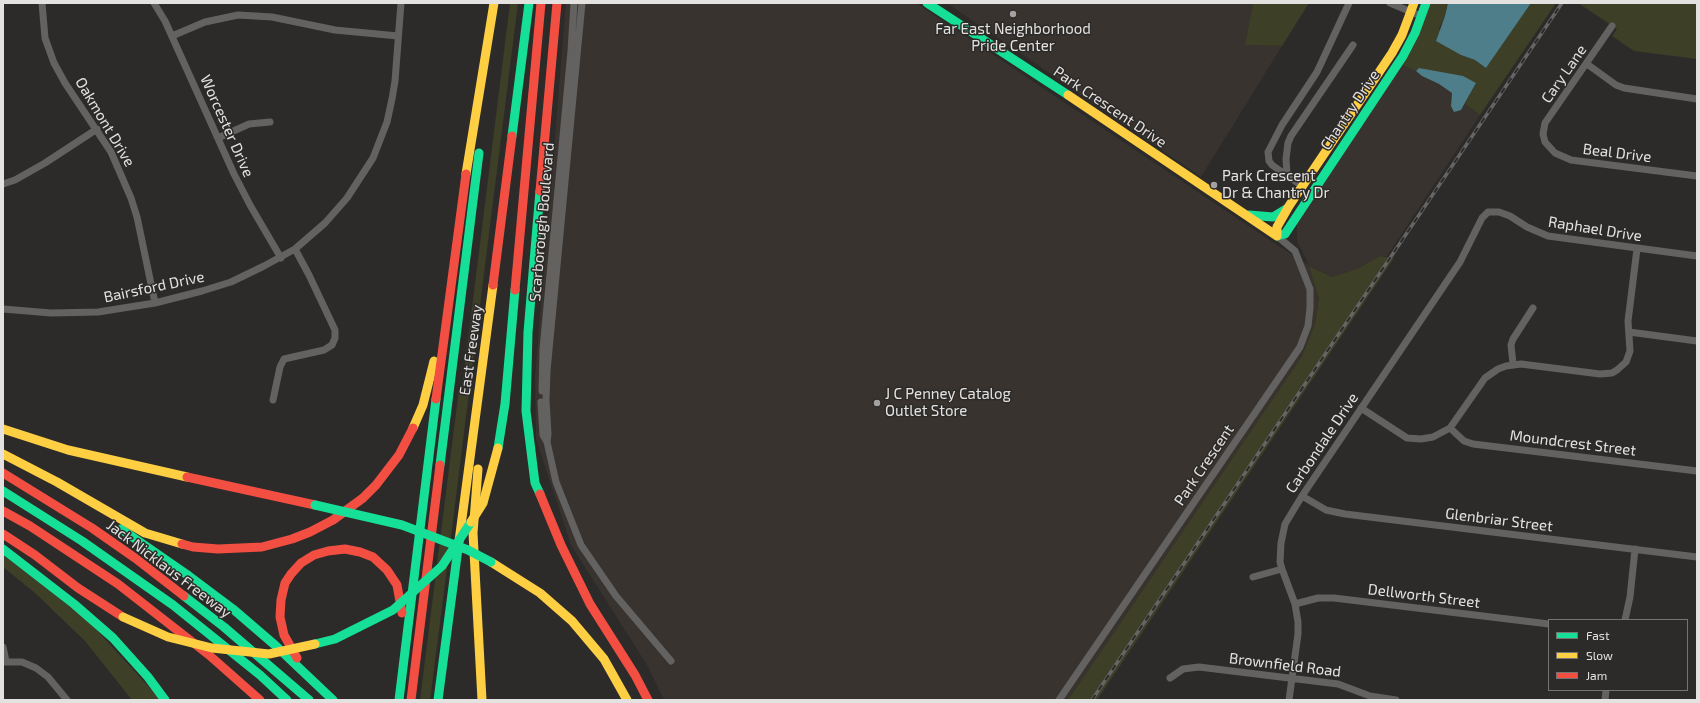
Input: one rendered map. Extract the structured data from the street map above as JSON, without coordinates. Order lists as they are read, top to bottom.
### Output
{
  "streets": {
    "main road": [
      "Park Crescent Drive",
      "Chantry Drive",
      "East Freeway",
      "Jack Nicklaus Freeway"
    ],
    "street": [
      "Cary Lane",
      "Oakmont Drive",
      "Worcester Drive",
      "Beal Drive",
      "Scarborough Boulevard",
      "Raphael Drive",
      "Bairsford Drive",
      "Carbondale Drive",
      "Moundcrest Street",
      "Park Crescent",
      "Glenbriar Street",
      "Dellworth Street",
      "Brownfield Road"
    ]
  },
  "crossings": [
    ["Cary Lane", "Beal Drive"],
    ["Park Crescent Drive", "Chantry Drive"],
    ["Park Crescent Drive", "Park Crescent"],
    ["Chantry Drive", "Park Crescent"],
    ["Oakmont Drive", "Bairsford Drive"],
    ["Worcester Drive", "Bairsford Drive"],
    ["Raphael Drive", "Carbondale Drive"],
    ["Carbondale Drive", "Glenbriar Street"],
    ["Carbondale Drive", "Dellworth Street"],
    ["Carbondale Drive", "Brownfield Road"]
  ],
  "places": ["Far East Neighborhood Pride Center", "Park Crescent Dr & Chantry Dr", "J C Penney Catalog Outlet Store"],
  "legend": ["Fast", "Slow", "Jam"]
}
